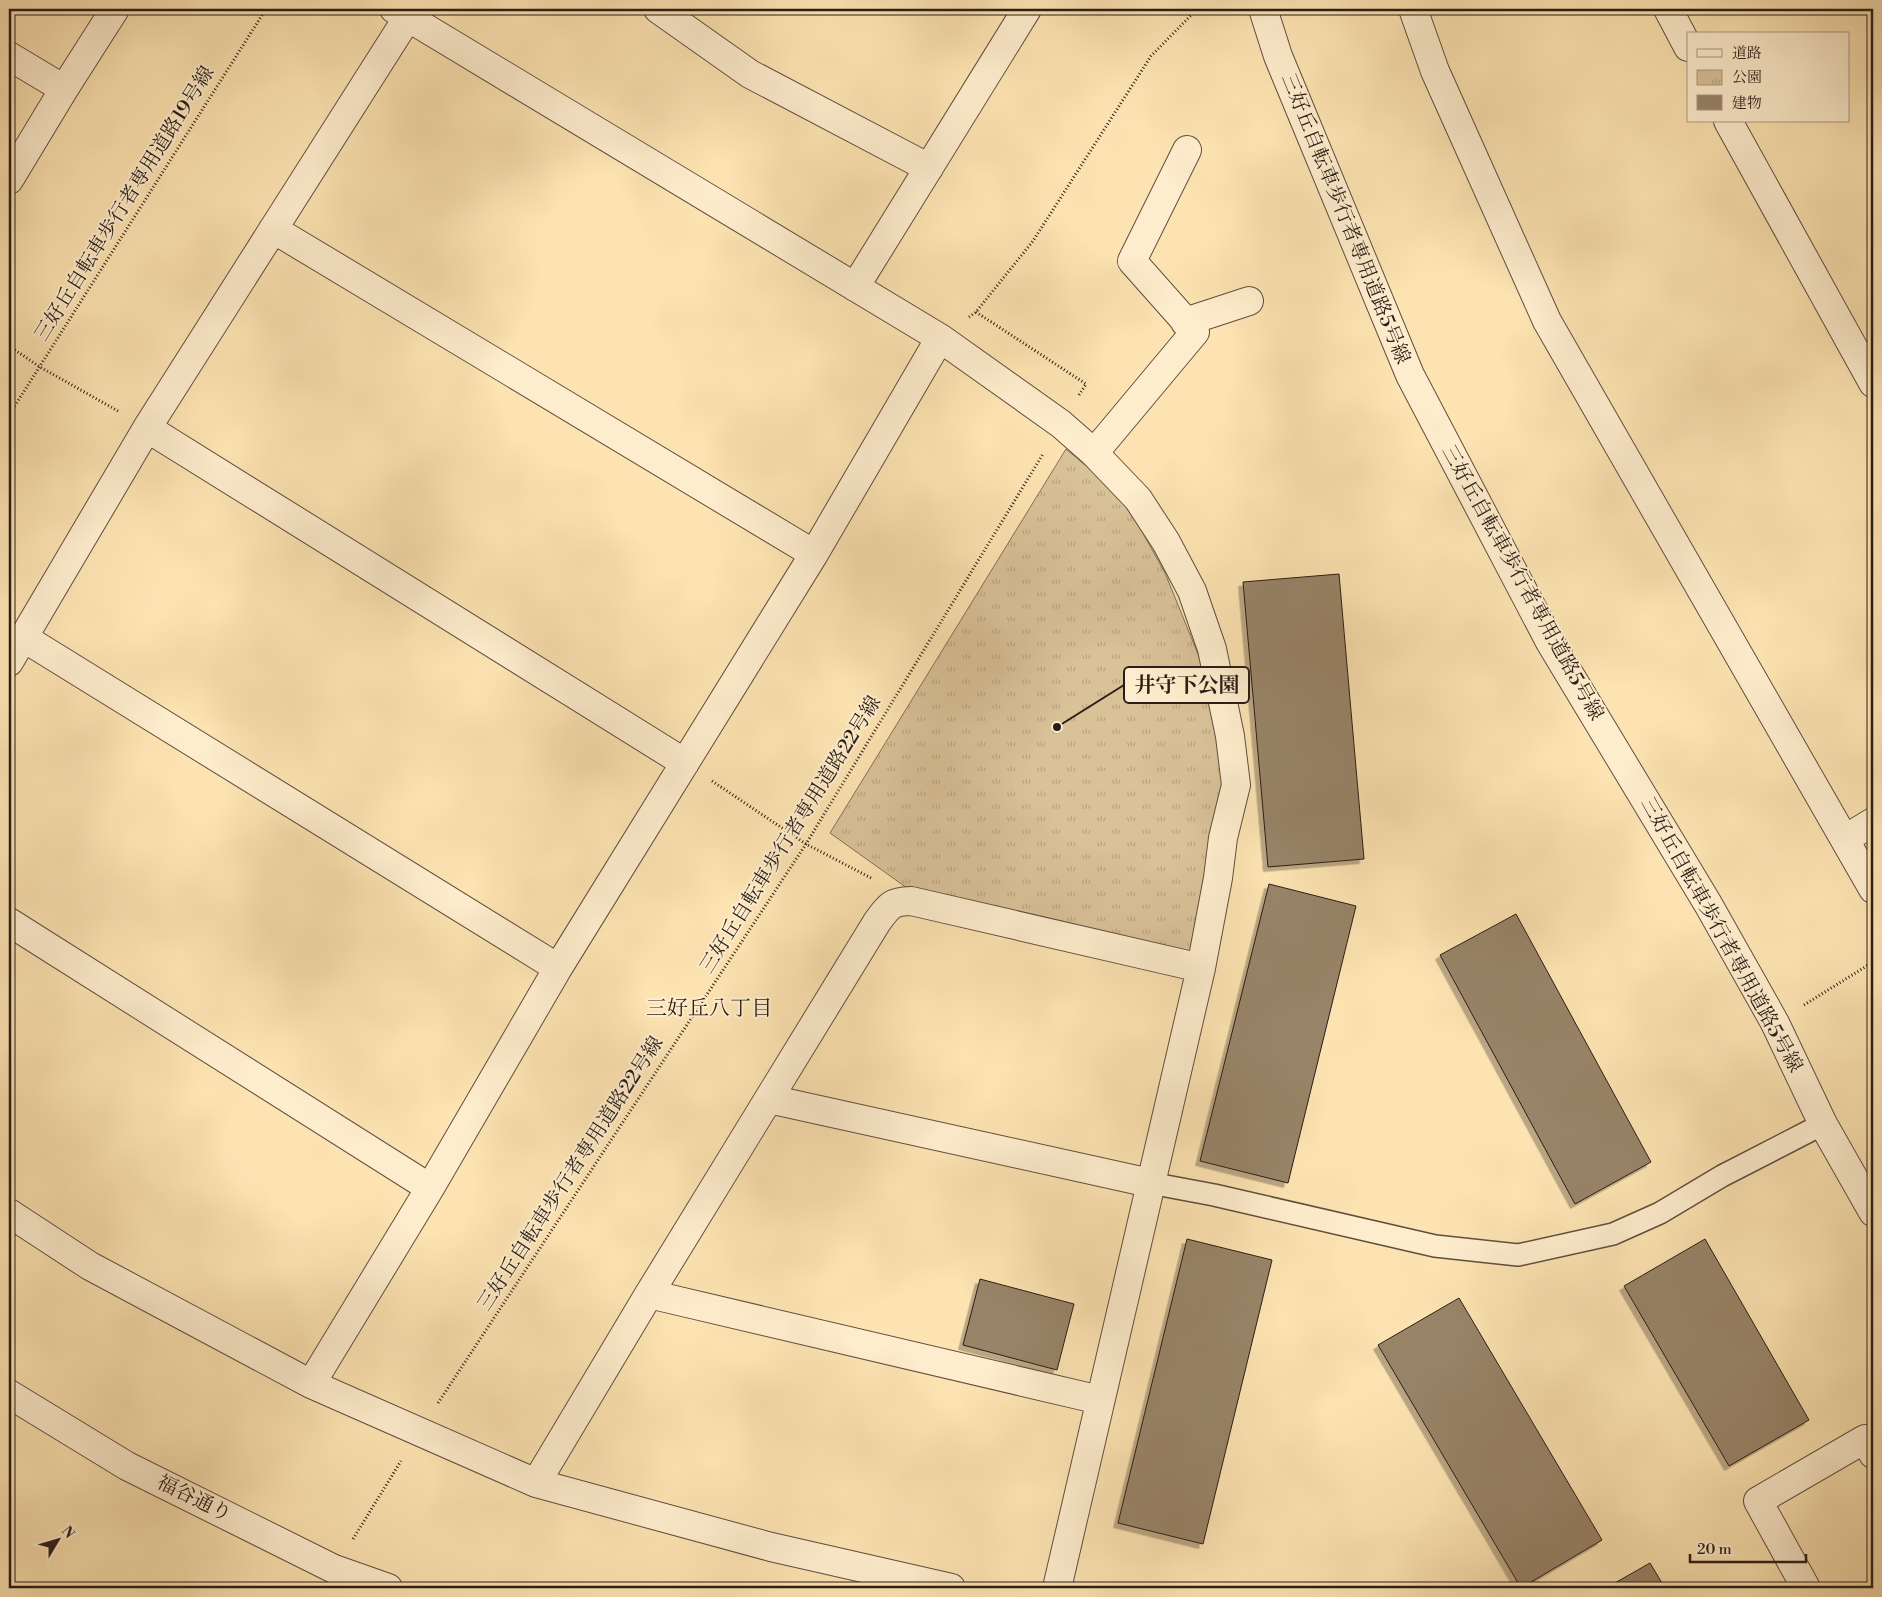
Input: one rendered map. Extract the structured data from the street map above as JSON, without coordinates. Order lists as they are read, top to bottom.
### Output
{
  "streets": {
    "street": ["三好丘自転車歩行者専用道路5号線", "福谷通り"],
    "path": ["三好丘自転車歩行者専用道路19号線", "三好丘自転車歩行者専用道路22号線"]
  },
  "crossings": [
    ["三好丘自転車歩行者専用道路22号線", "福谷通り"]
  ],
  "districts": ["三好丘八丁目"],
  "places": ["井守下公園"],
  "legend": ["道路", "公園", "建物"],
  "scale_bar": "20 m",
  "north": "top right"
}
